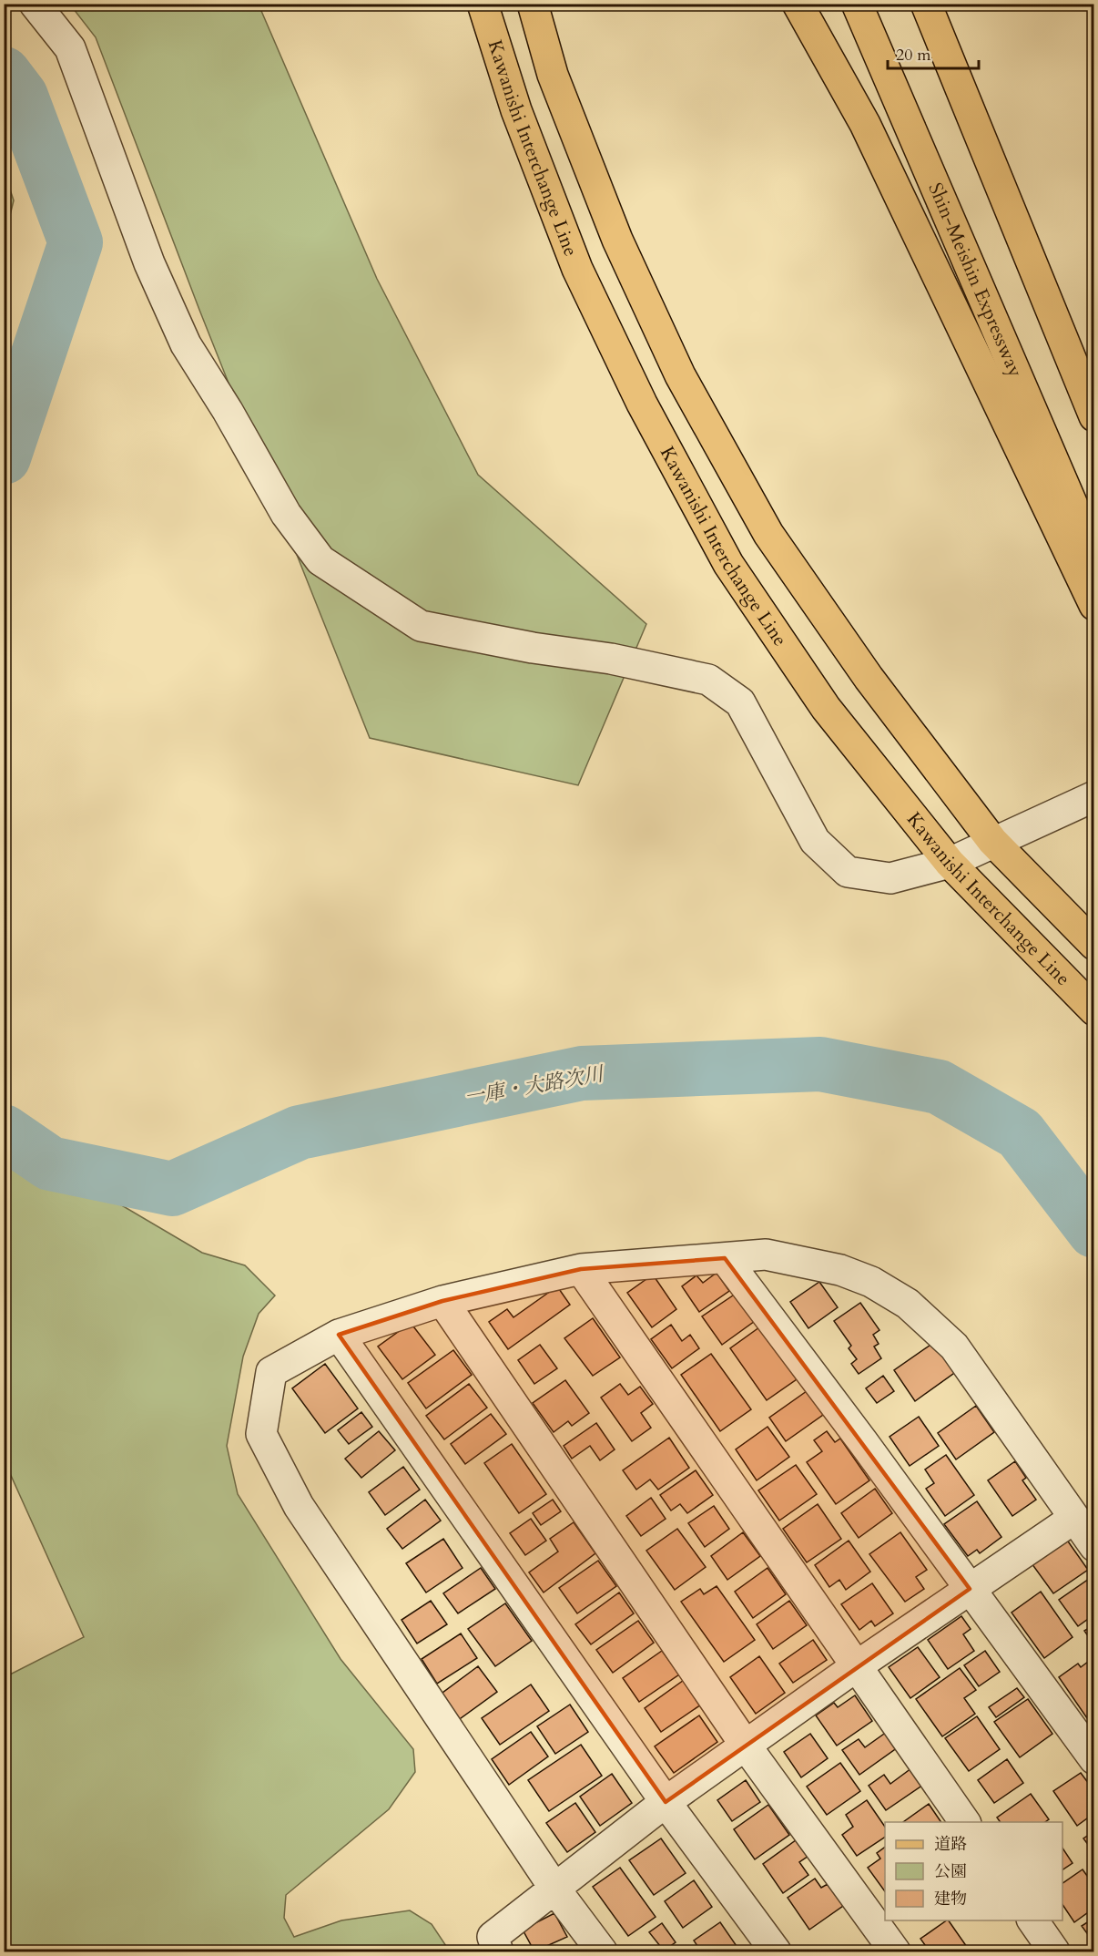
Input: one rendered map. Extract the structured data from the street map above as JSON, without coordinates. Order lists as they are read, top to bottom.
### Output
{
  "streets": {
    "main road": ["Kawanishi Interchange Line", "Shin-Meishin Expressway"]
  },
  "water": ["一庫・大路次川"],
  "legend": ["道路", "公園", "建物"],
  "scale_bar": "20 m"
}
